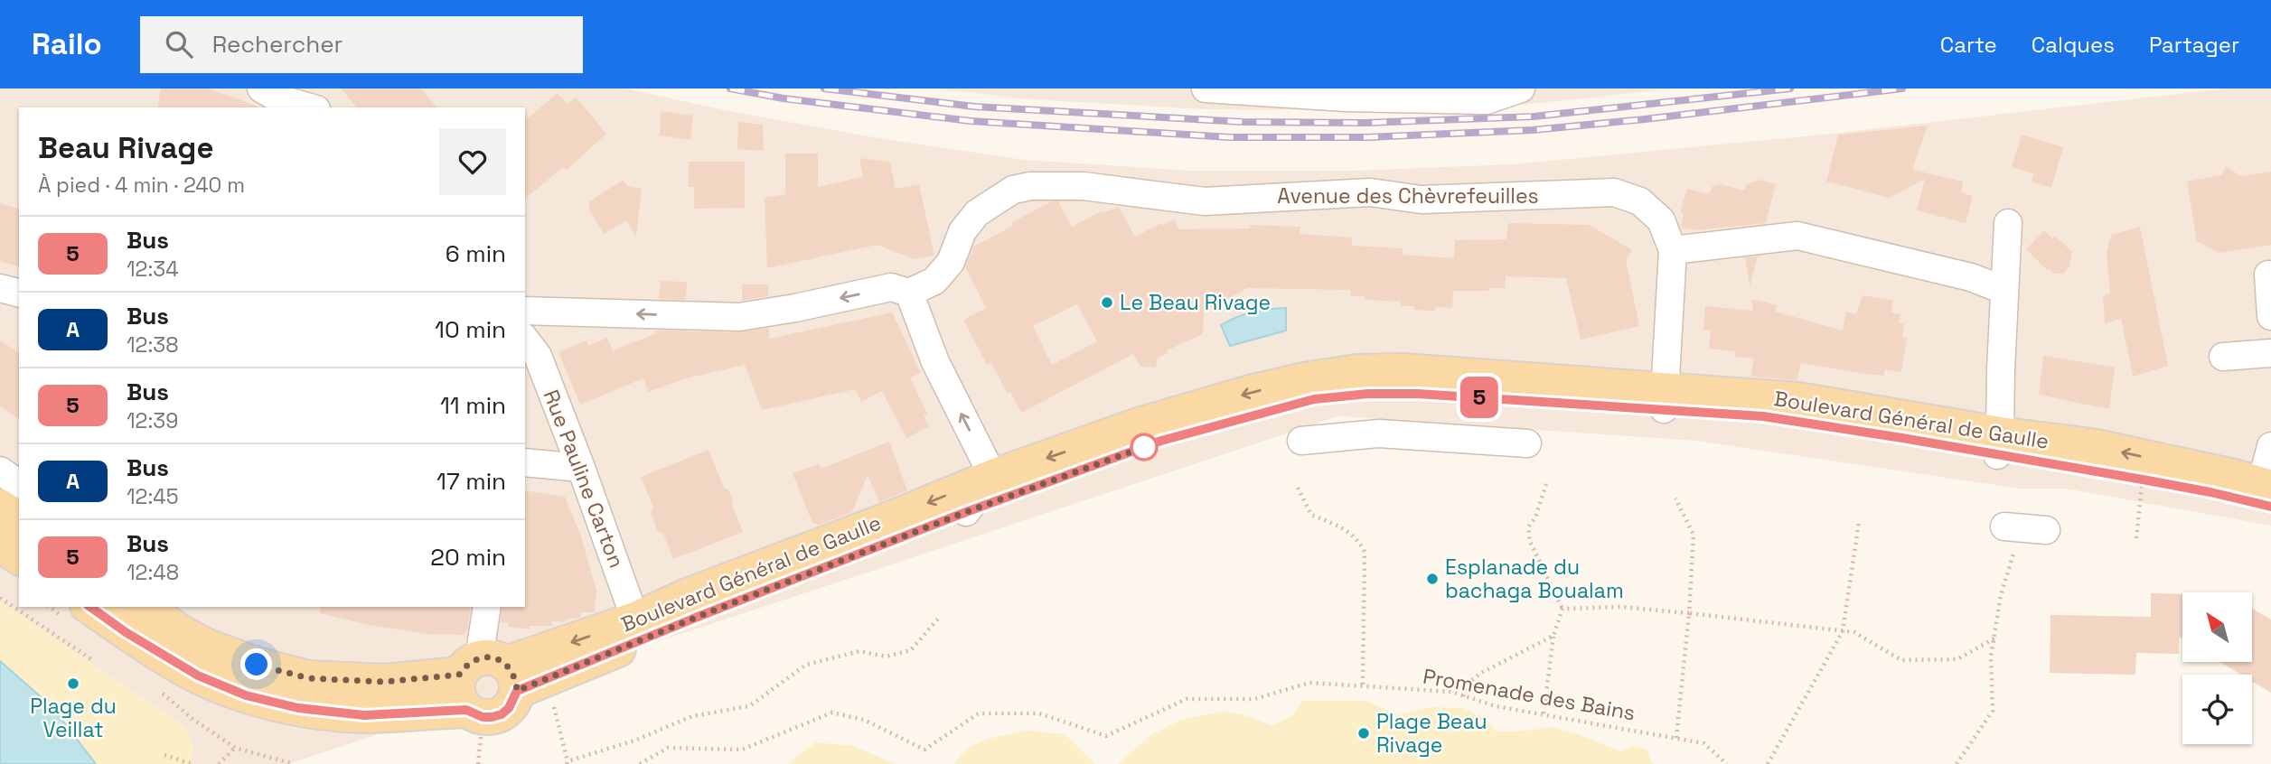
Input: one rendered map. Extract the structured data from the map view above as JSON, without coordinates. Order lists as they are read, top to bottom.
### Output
{
  "streets": {
    "main road": ["Boulevard Général de Gaulle"],
    "street": ["Avenue des Chèvrefeuilles", "Rue Pauline Carton"],
    "path": ["Promenade des Bains"]
  },
  "crossings": [
    ["Boulevard Général de Gaulle", "Rue Pauline Carton"]
  ],
  "places": [
    "Le Beau Rivage",
    "Esplanade du bachaga Boualam",
    "Plage du Veillat",
    "Plage Beau Rivage"
  ],
  "lines": ["bus line 5"],
  "north": "top left",
  "page": {
    "header": "Railo",
    "search": "Rechercher",
    "nav": ["Carte", "Calques", "Partager"],
    "on_map": "5",
    "heading": ["Beau Rivage", "À pied · 4 min · 240 m"],
    "list": [
      {
        "mark": "5",
        "name": "Bus",
        "note": "12:34",
        "value": "6 min"
      },
      {
        "mark": "A",
        "name": "Bus",
        "note": "12:38",
        "value": "10 min"
      },
      {
        "mark": "5",
        "name": "Bus",
        "note": "12:39",
        "value": "11 min"
      },
      {
        "mark": "A",
        "name": "Bus",
        "note": "12:45",
        "value": "17 min"
      },
      {
        "mark": "5",
        "name": "Bus",
        "note": "12:48",
        "value": "20 min"
      }
    ]
  }
}
